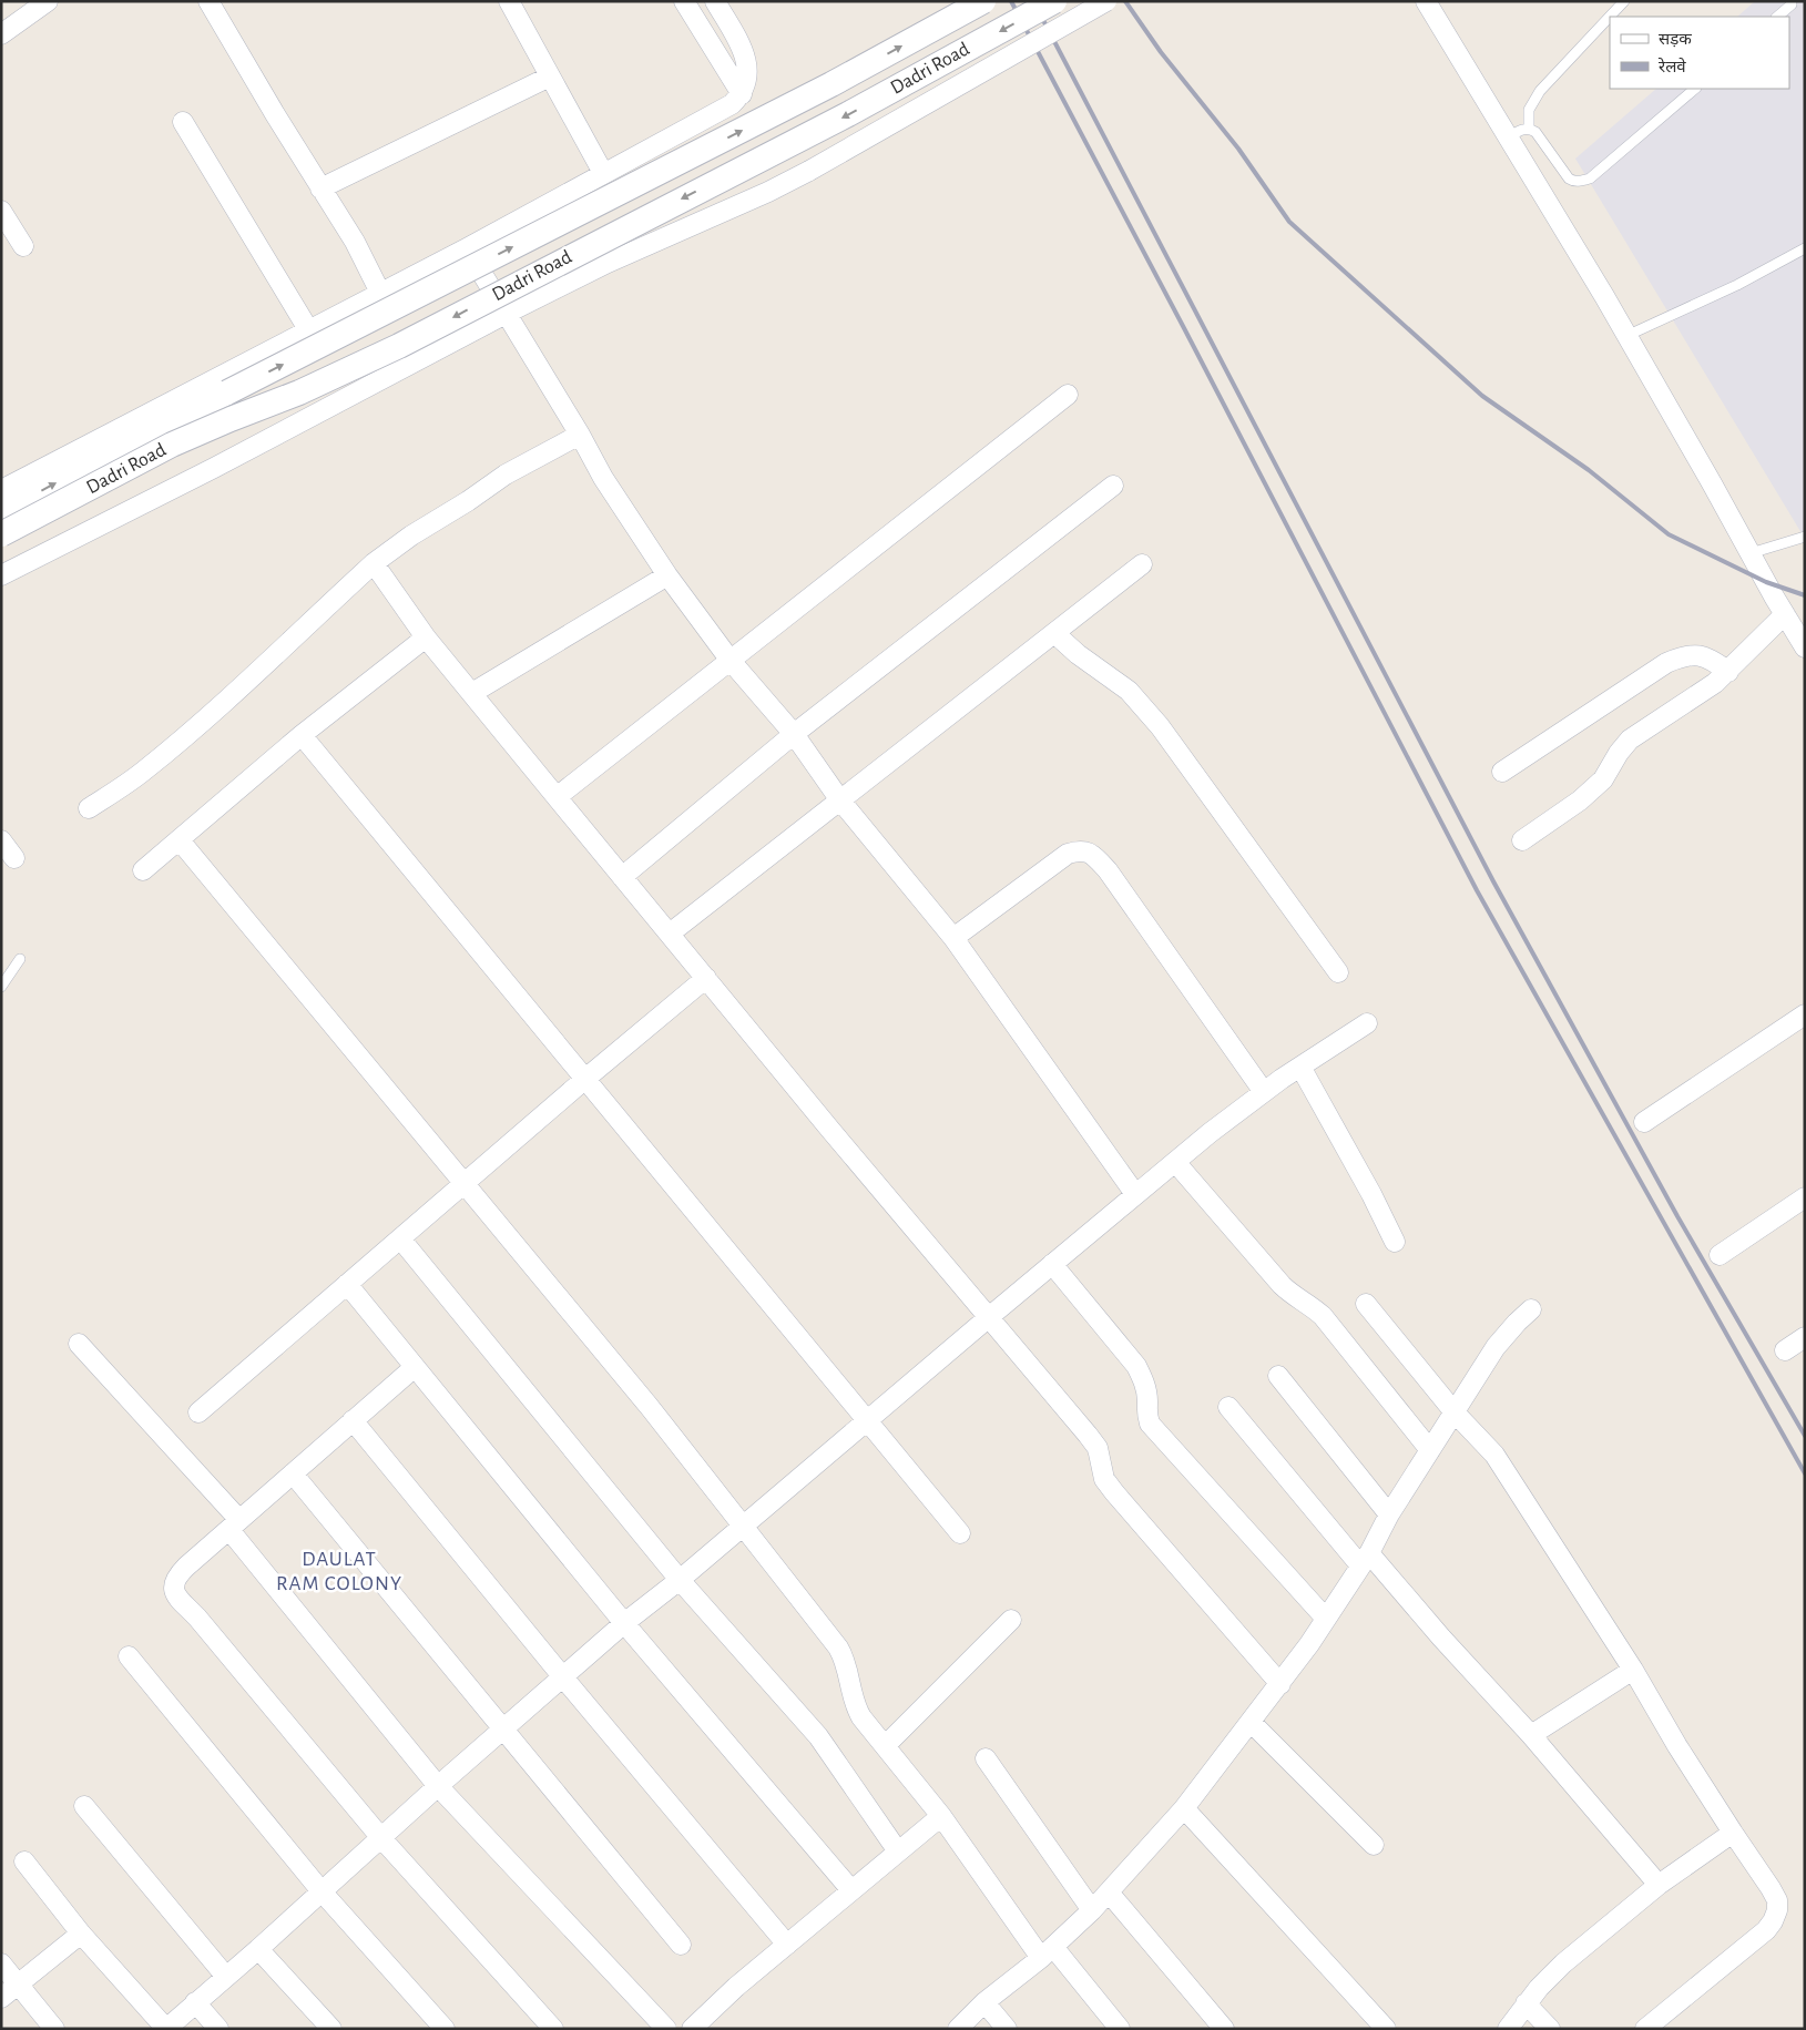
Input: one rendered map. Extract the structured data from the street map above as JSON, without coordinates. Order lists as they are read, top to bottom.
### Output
{
  "streets": {
    "street": ["Dadri Road"]
  },
  "districts": ["DAULAT RAM COLONY"],
  "legend": ["सड़क", "रेलवे"]
}
